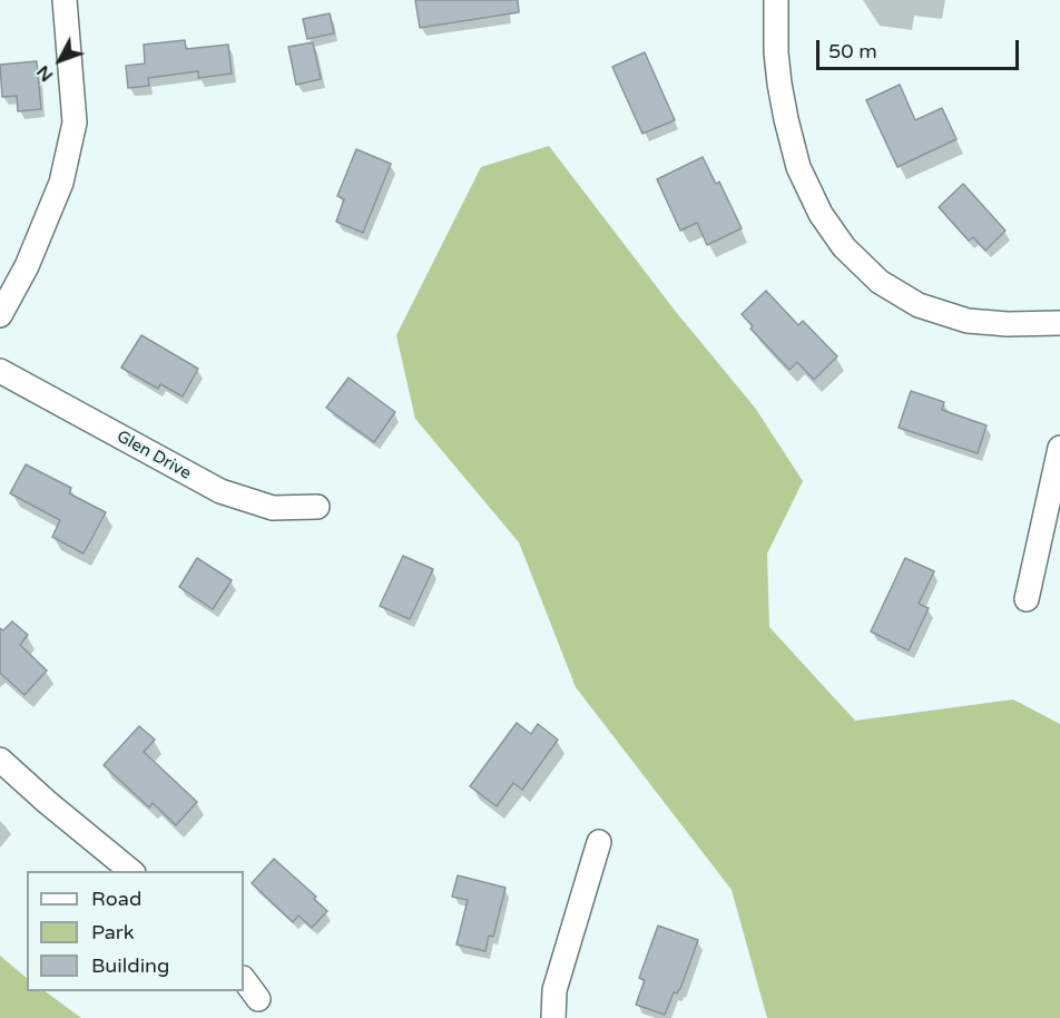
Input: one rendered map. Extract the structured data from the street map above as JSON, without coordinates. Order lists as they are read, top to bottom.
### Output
{
  "streets": {
    "street": ["Glen Drive"]
  },
  "legend": ["Road", "Park", "Building"],
  "scale_bar": "50 m",
  "north": "bottom left"
}
